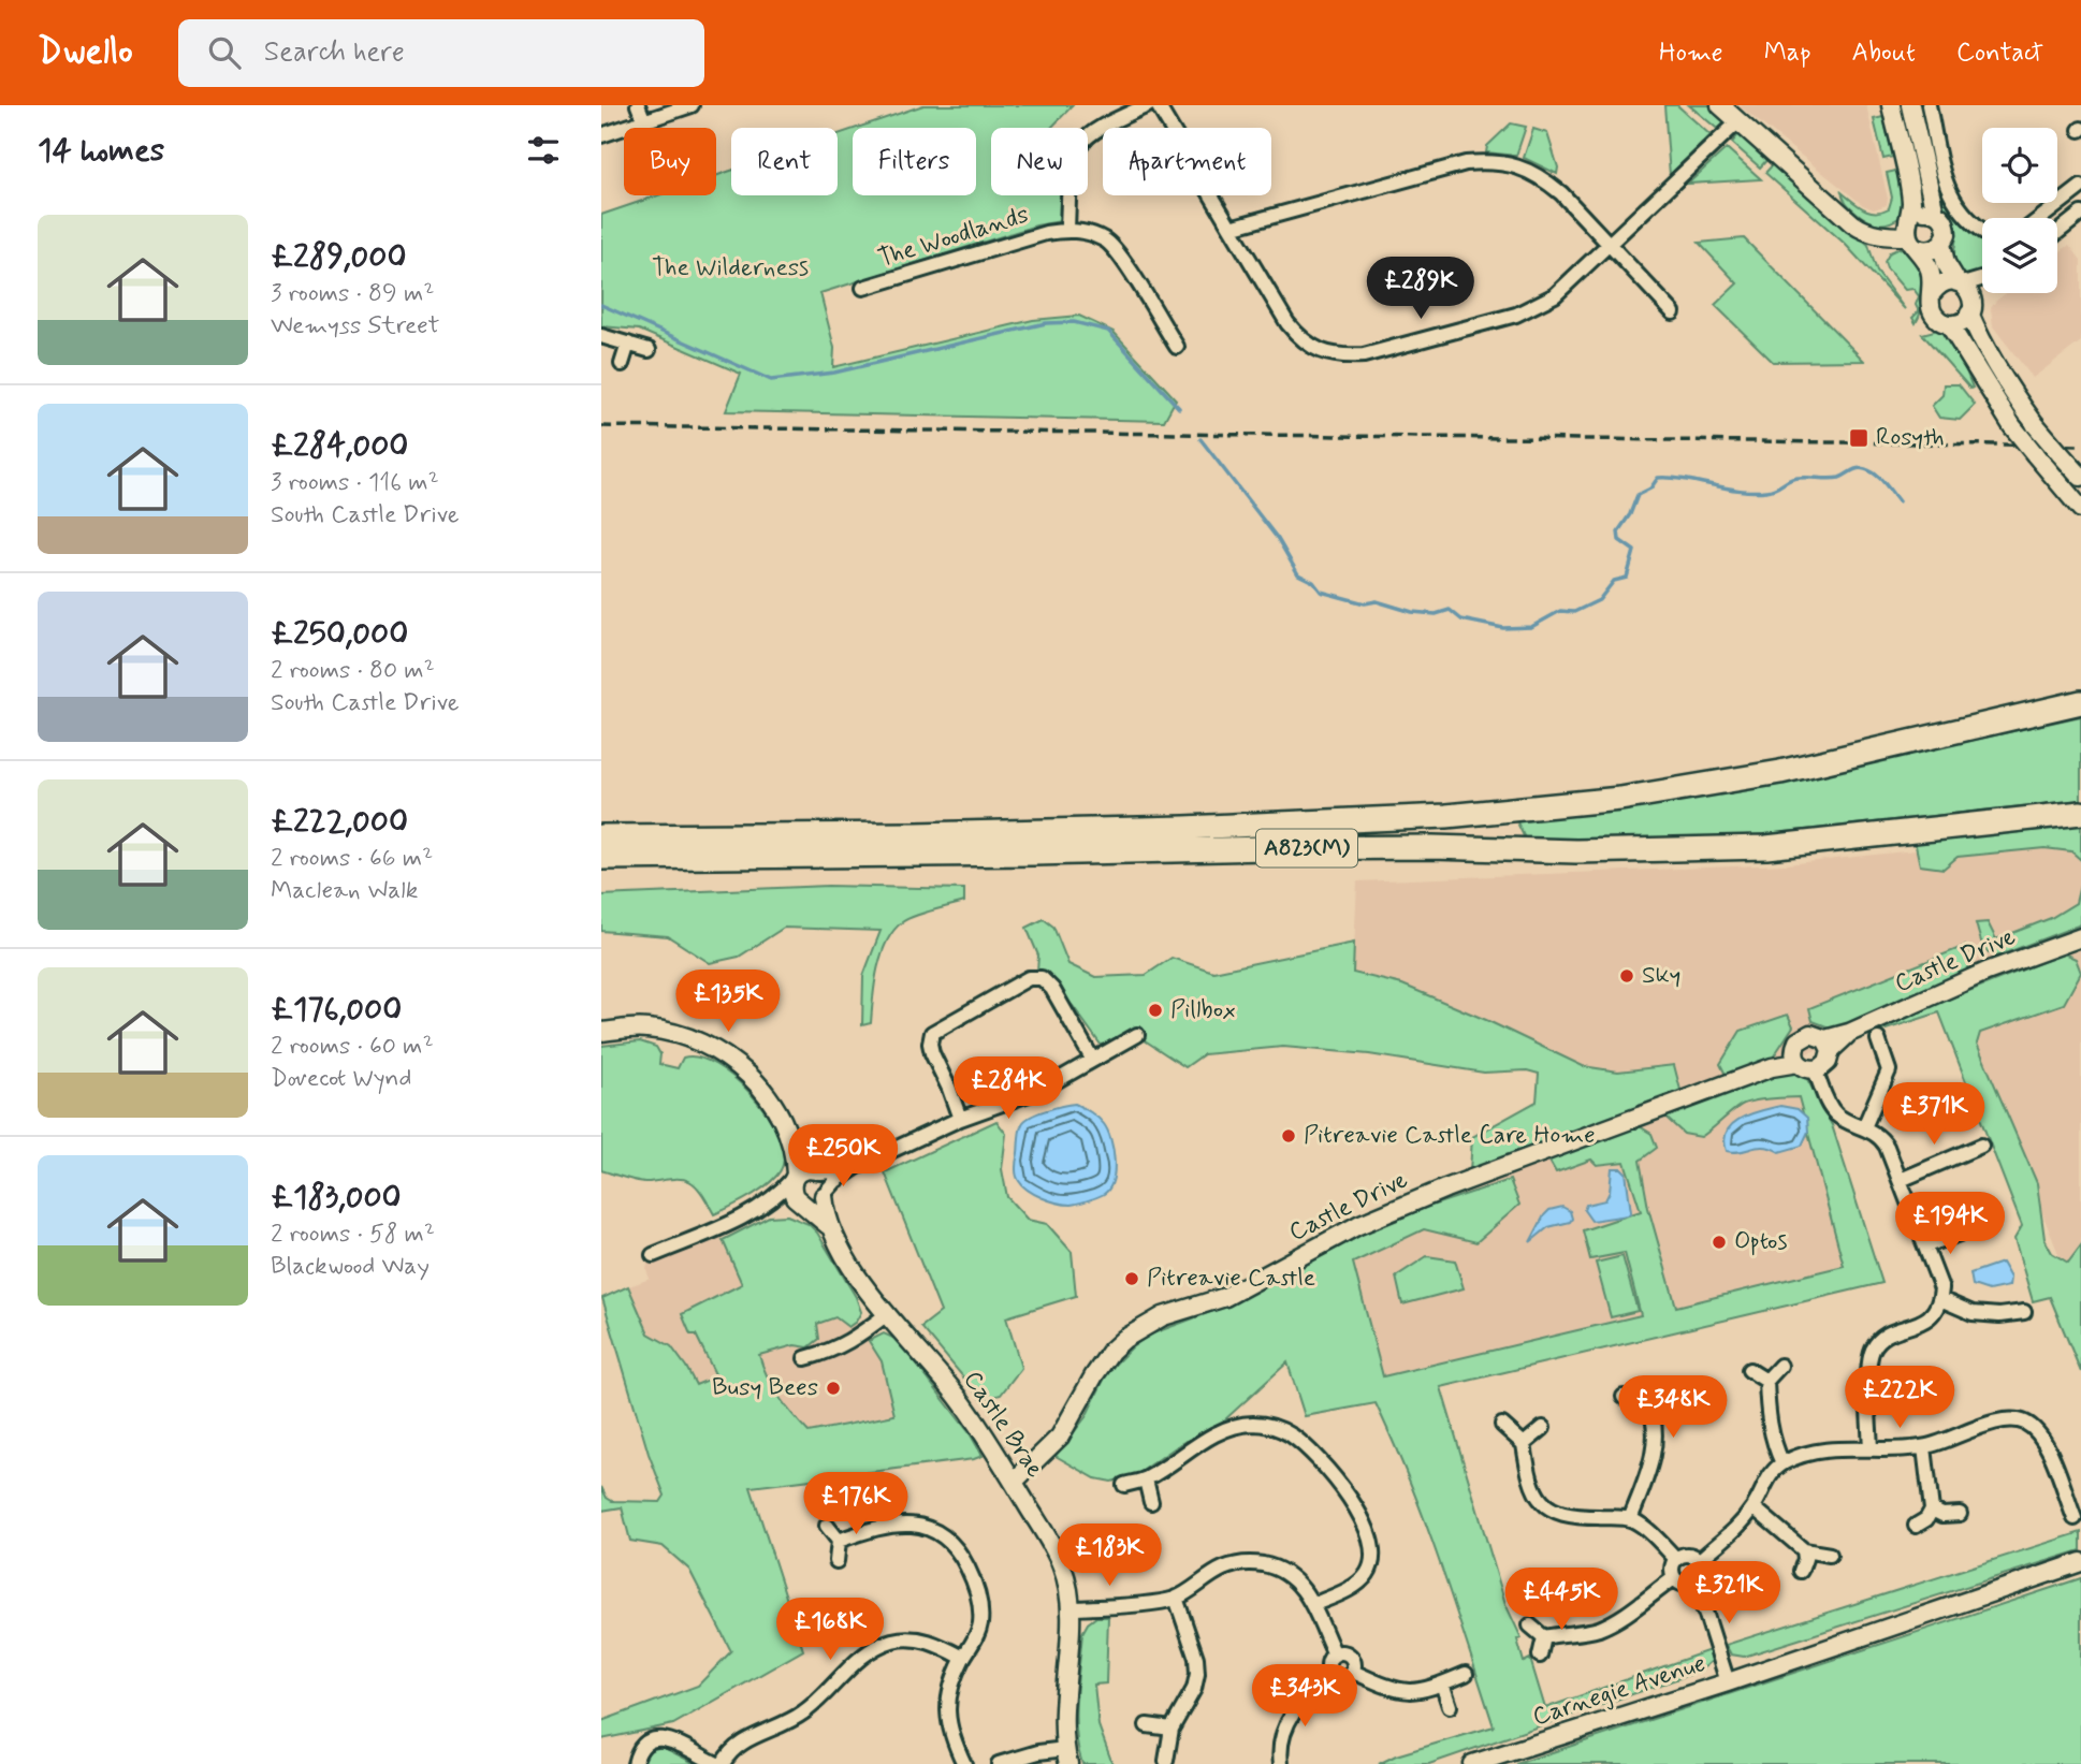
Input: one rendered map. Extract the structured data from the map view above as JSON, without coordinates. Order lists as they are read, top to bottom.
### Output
{
  "streets": {
    "highway": ["A823(M)"],
    "street": [
      "The Woodlands",
      "Castle Drive",
      "Castle Brae",
      "Carnegie Avenue"
    ]
  },
  "crossings": [
    ["Castle Drive", "Castle Brae"]
  ],
  "parks": ["The Wilderness"],
  "places": {
    "transit": ["Rosyth"],
    "other": [
      "Sky",
      "Pillbox",
      "Pitreavie Castle Care Home",
      "Optos",
      "Pitreavie Castle",
      "Busy Bees"
    ]
  },
  "page": {
    "header": "Dwello",
    "search": "Search here",
    "nav": [
      "Home",
      "Map",
      "About",
      "Contact"
    ],
    "heading": "14 homes",
    "chip": [
      "Buy",
      "Rent",
      "Filters",
      "New",
      "Apartment"
    ],
    "list": [
      {
        "name": "£289,000",
        "note": "3 rooms · 89 m² · Wemyss Street"
      },
      {
        "name": "£284,000",
        "note": "3 rooms · 116 m² · South Castle Drive"
      },
      {
        "name": "£250,000",
        "note": "2 rooms · 80 m² · South Castle Drive"
      },
      {
        "name": "£222,000",
        "note": "2 rooms · 66 m² · Maclean Walk"
      },
      {
        "name": "£176,000",
        "note": "2 rooms · 60 m² · Dovecot Wynd"
      },
      {
        "name": "£183,000",
        "note": "2 rooms · 58 m² · Blackwood Way"
      }
    ],
    "price": [
      "£289K",
      "£135K",
      "£284K",
      "£371K",
      "£250K",
      "£194K",
      "£222K",
      "£348K",
      "£176K",
      "£183K",
      "£321K",
      "£445K",
      "£168K",
      "£343K"
    ]
  }
}
